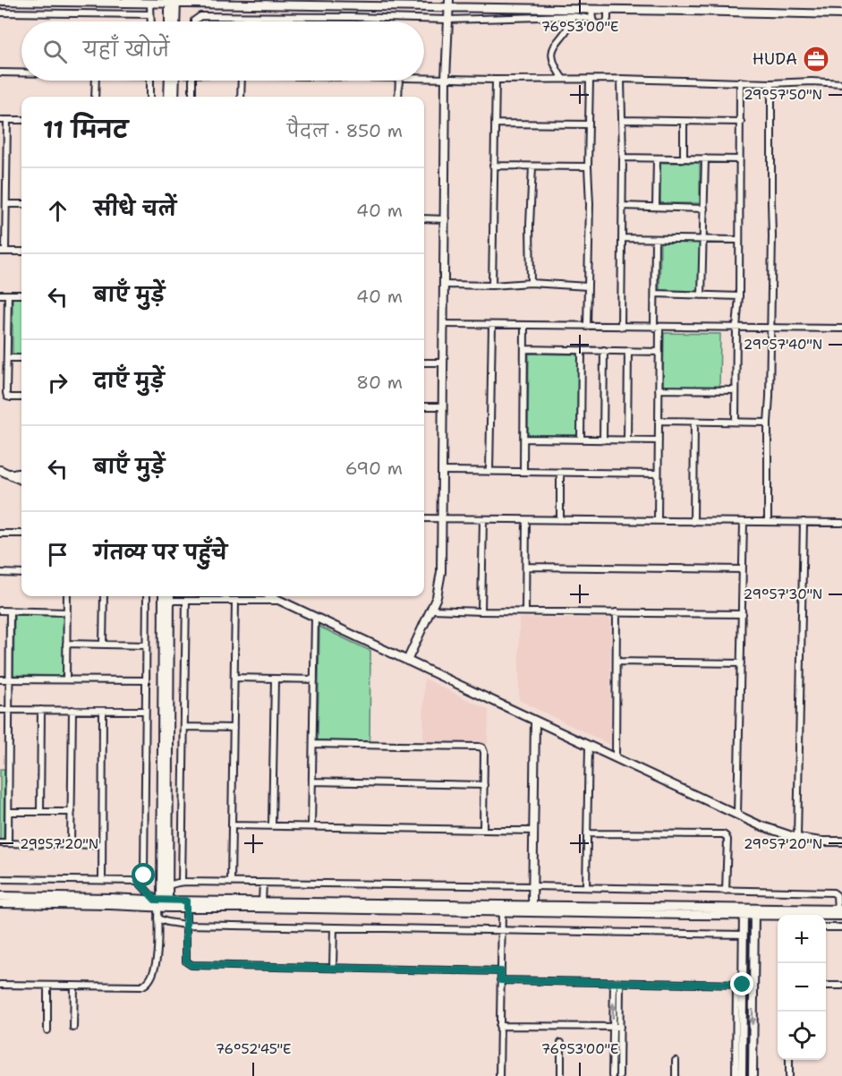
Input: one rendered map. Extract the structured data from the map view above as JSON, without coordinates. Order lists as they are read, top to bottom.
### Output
{
  "places": {
    "office": ["HUDA"]
  },
  "page": {
    "search": "यहाँ खोजें",
    "heading": ["11 मिनट", "पैदल · 850 m"],
    "list": [
      ["सीधे चलें", "40 m"],
      ["बाएँ मुड़ें", "40 m"],
      ["दाएँ मुड़ें", "80 m"],
      ["बाएँ मुड़ें", "690 m"],
      "गंतव्य पर पहुँचे"
    ],
    "map_buttons": ["+", "−"]
  },
  "coordinates": [
    "76°53'00\"E",
    "29°57'50\"N",
    "29°57'40\"N",
    "29°57'30\"N",
    "29°57'20\"N",
    "76°52'45\"E"
  ]
}
